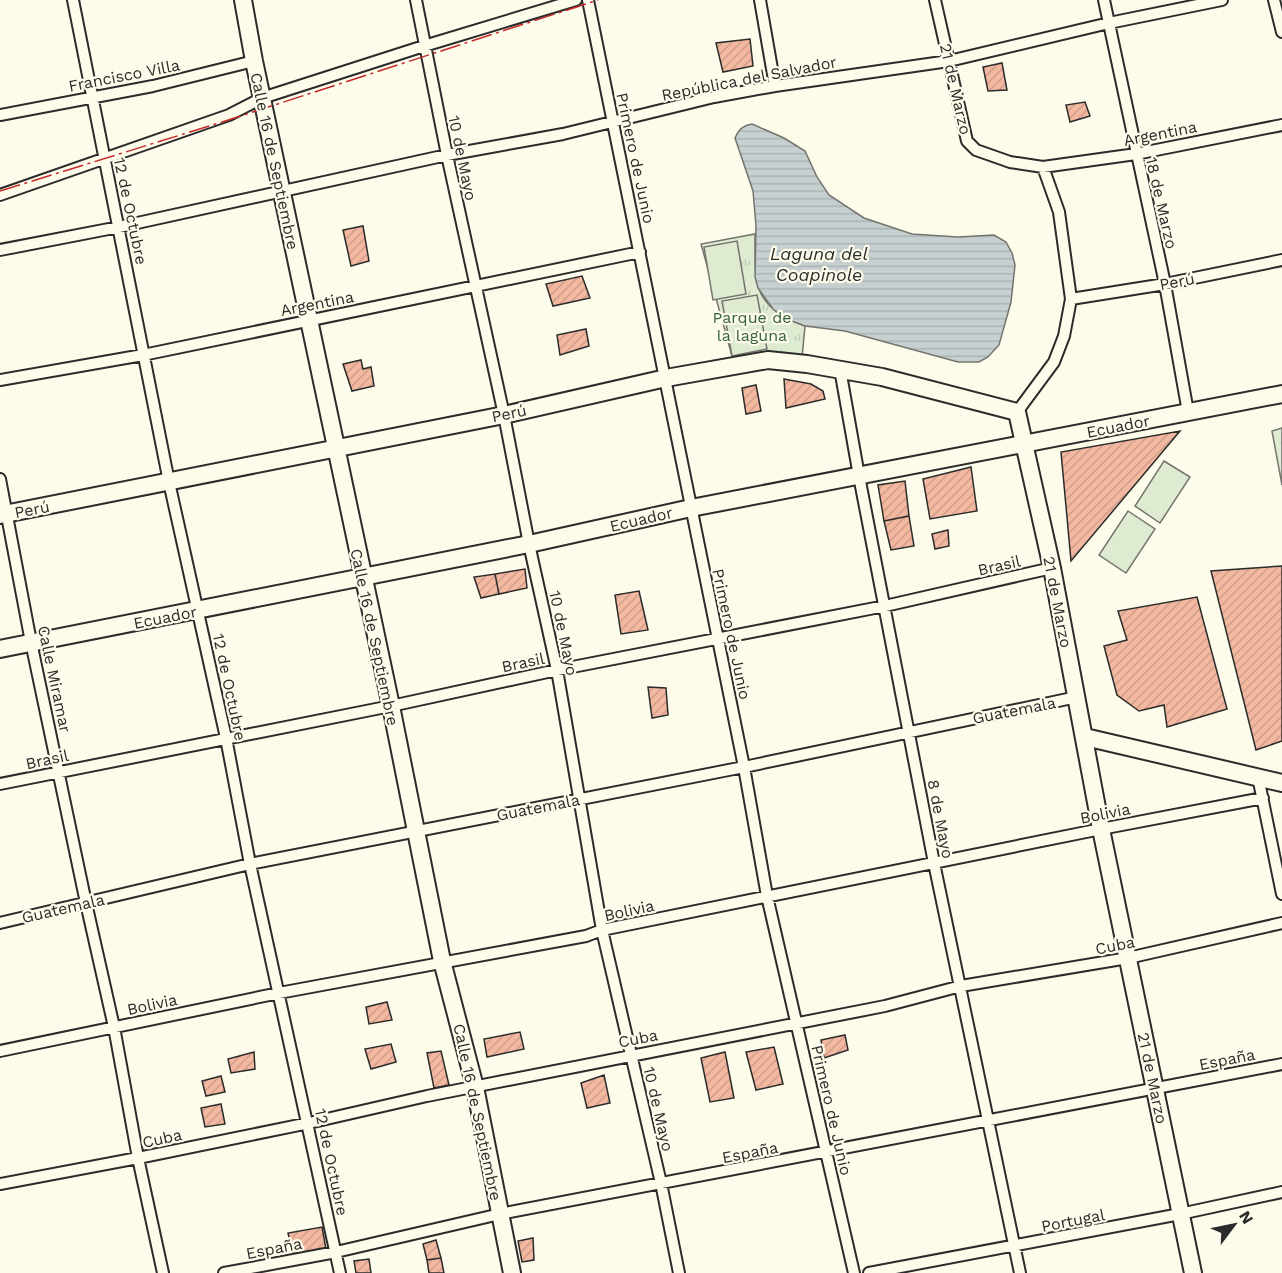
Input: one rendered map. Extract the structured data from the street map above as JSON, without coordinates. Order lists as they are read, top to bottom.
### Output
{
  "streets": {
    "street": [
      "Francisco Villa",
      "República del Salvador",
      "21 de Marzo",
      "Argentina",
      "10 de Mayo",
      "Primero de Junio",
      "Calle 16 de Septiembre",
      "18 de Marzo",
      "12 de Octubre",
      "Perú",
      "Ecuador",
      "Brasil",
      "Calle Miramar",
      "Guatemala",
      "Bolivia",
      "8 de Mayo",
      "Cuba",
      "España",
      "Portugal"
    ]
  },
  "crossings": [
    ["Francisco Villa", "Calle 16 de Septiembre"],
    ["Francisco Villa", "12 de Octubre"],
    ["República del Salvador", "21 de Marzo"],
    ["República del Salvador", "10 de Mayo"],
    ["República del Salvador", "Primero de Junio"],
    ["República del Salvador", "Calle 16 de Septiembre"],
    ["República del Salvador", "18 de Marzo"],
    ["República del Salvador", "12 de Octubre"],
    ["21 de Marzo", "Argentina"],
    ["21 de Marzo", "Perú"],
    ["21 de Marzo", "Ecuador"],
    ["21 de Marzo", "Brasil"],
    ["21 de Marzo", "Guatemala"],
    ["21 de Marzo", "Bolivia"],
    ["21 de Marzo", "Cuba"],
    ["21 de Marzo", "España"],
    ["21 de Marzo", "Portugal"],
    ["Argentina", "10 de Mayo"],
    ["Argentina", "Primero de Junio"],
    ["Argentina", "Calle 16 de Septiembre"],
    ["Argentina", "18 de Marzo"],
    ["Argentina", "12 de Octubre"],
    ["10 de Mayo", "Perú"],
    ["10 de Mayo", "Ecuador"],
    ["10 de Mayo", "Brasil"],
    ["10 de Mayo", "Guatemala"],
    ["10 de Mayo", "Bolivia"],
    ["10 de Mayo", "Cuba"],
    ["10 de Mayo", "España"],
    ["Primero de Junio", "Perú"],
    ["Primero de Junio", "Ecuador"],
    ["Primero de Junio", "Brasil"],
    ["Primero de Junio", "Guatemala"],
    ["Primero de Junio", "Bolivia"],
    ["Primero de Junio", "Cuba"],
    ["Primero de Junio", "España"],
    ["Calle 16 de Septiembre", "Perú"],
    ["Calle 16 de Septiembre", "Ecuador"],
    ["Calle 16 de Septiembre", "Brasil"],
    ["Calle 16 de Septiembre", "Guatemala"],
    ["Calle 16 de Septiembre", "Bolivia"],
    ["Calle 16 de Septiembre", "Cuba"],
    ["Calle 16 de Septiembre", "España"],
    ["18 de Marzo", "Perú"],
    ["18 de Marzo", "Ecuador"],
    ["12 de Octubre", "Perú"],
    ["12 de Octubre", "Ecuador"],
    ["12 de Octubre", "Brasil"],
    ["12 de Octubre", "Guatemala"],
    ["12 de Octubre", "Bolivia"],
    ["12 de Octubre", "Cuba"],
    ["12 de Octubre", "España"],
    ["Perú", "Calle Miramar"],
    ["Perú", "8 de Mayo"],
    ["Ecuador", "Calle Miramar"],
    ["Ecuador", "8 de Mayo"],
    ["Brasil", "Calle Miramar"],
    ["Brasil", "8 de Mayo"],
    ["Calle Miramar", "Guatemala"],
    ["Calle Miramar", "Bolivia"],
    ["Calle Miramar", "Cuba"],
    ["Guatemala", "8 de Mayo"],
    ["Bolivia", "8 de Mayo"],
    ["8 de Mayo", "Cuba"],
    ["8 de Mayo", "España"],
    ["8 de Mayo", "Portugal"]
  ],
  "water": ["Laguna del Coapinole"],
  "parks": ["Parque de la laguna"],
  "north": "top right"
}
